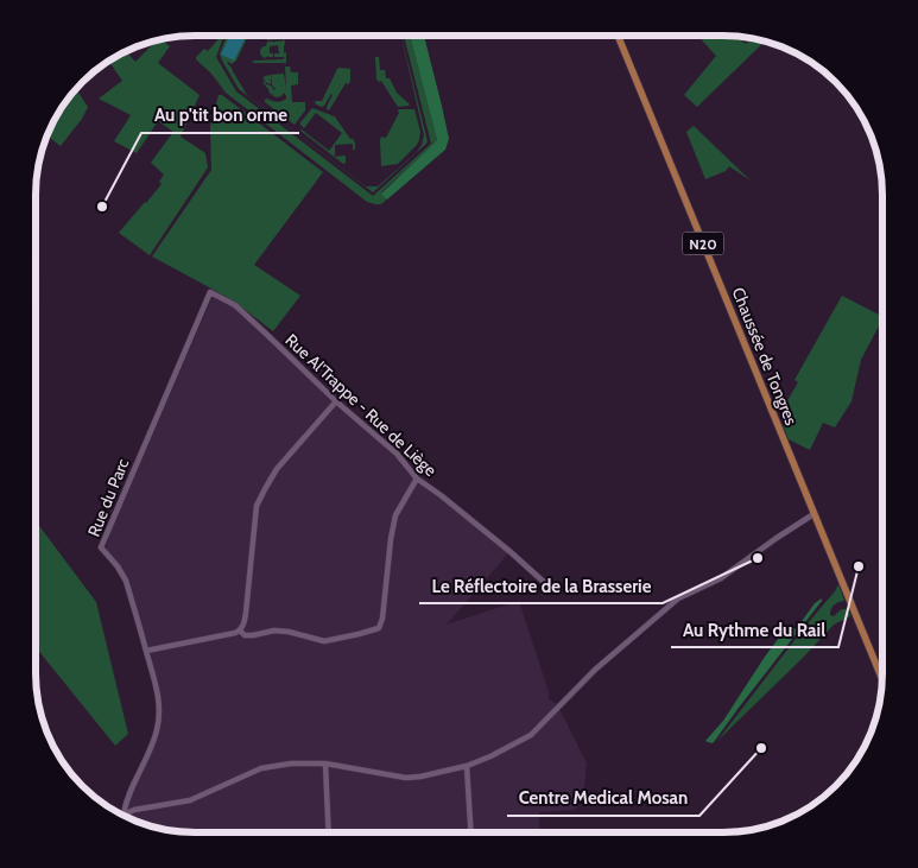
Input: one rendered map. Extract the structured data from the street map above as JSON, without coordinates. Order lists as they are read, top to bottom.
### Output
{
  "streets": {
    "main road": ["N20", "Chaussée de Tongres"],
    "street": ["Rue Al'Trappe - Rue de Liège", "Rue du Parc"]
  },
  "crossings": [
    ["Rue Al'Trappe - Rue de Liège", "Rue du Parc"]
  ],
  "places": [
    "Au p'tit bon orme",
    "Le Réflectoire de la Brasserie",
    "Au Rythme du Rail",
    "Centre Medical Mosan"
  ]
}
